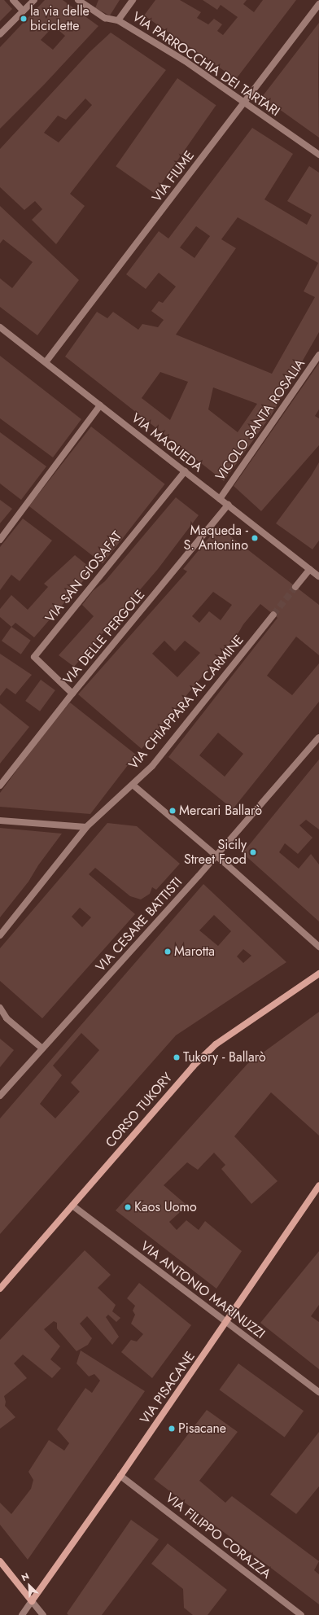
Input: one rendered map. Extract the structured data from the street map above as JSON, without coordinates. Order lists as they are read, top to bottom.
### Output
{
  "streets": {
    "street": [
      "VIA PARROCCHIA DEI TARTARI",
      "VIA FIUME",
      "VICOLO SANTA ROSALIA",
      "VIA MAQUEDA",
      "VIA SAN GIOSAFAT",
      "VIA DELLE PERGOLE",
      "VIA CHIAPPARA AL CARMINE",
      "VIA CESARE BATTISTI",
      "CORSO TUKORY",
      "VIA ANTONIO MARINUZZI",
      "VIA PISACANE",
      "VIA FILIPPO CORAZZA"
    ]
  },
  "crossings": [
    ["VIA PARROCCHIA DEI TARTARI", "VIA FIUME"],
    ["VIA FIUME", "VIA MAQUEDA"],
    ["VICOLO SANTA ROSALIA", "VIA MAQUEDA"],
    ["VIA MAQUEDA", "VIA SAN GIOSAFAT"],
    ["VIA MAQUEDA", "VIA DELLE PERGOLE"],
    ["VIA SAN GIOSAFAT", "VIA DELLE PERGOLE"],
    ["CORSO TUKORY", "VIA ANTONIO MARINUZZI"],
    ["VIA ANTONIO MARINUZZI", "VIA PISACANE"],
    ["VIA PISACANE", "VIA FILIPPO CORAZZA"]
  ],
  "places": [
    "la via delle biciclette",
    "Maqueda - S. Antonino",
    "Mercari Ballarò",
    "Sicily Street Food",
    "Marotta",
    "Tukory - Ballarò",
    "Kaos Uomo",
    "Pisacane"
  ],
  "north": "top left"
}
